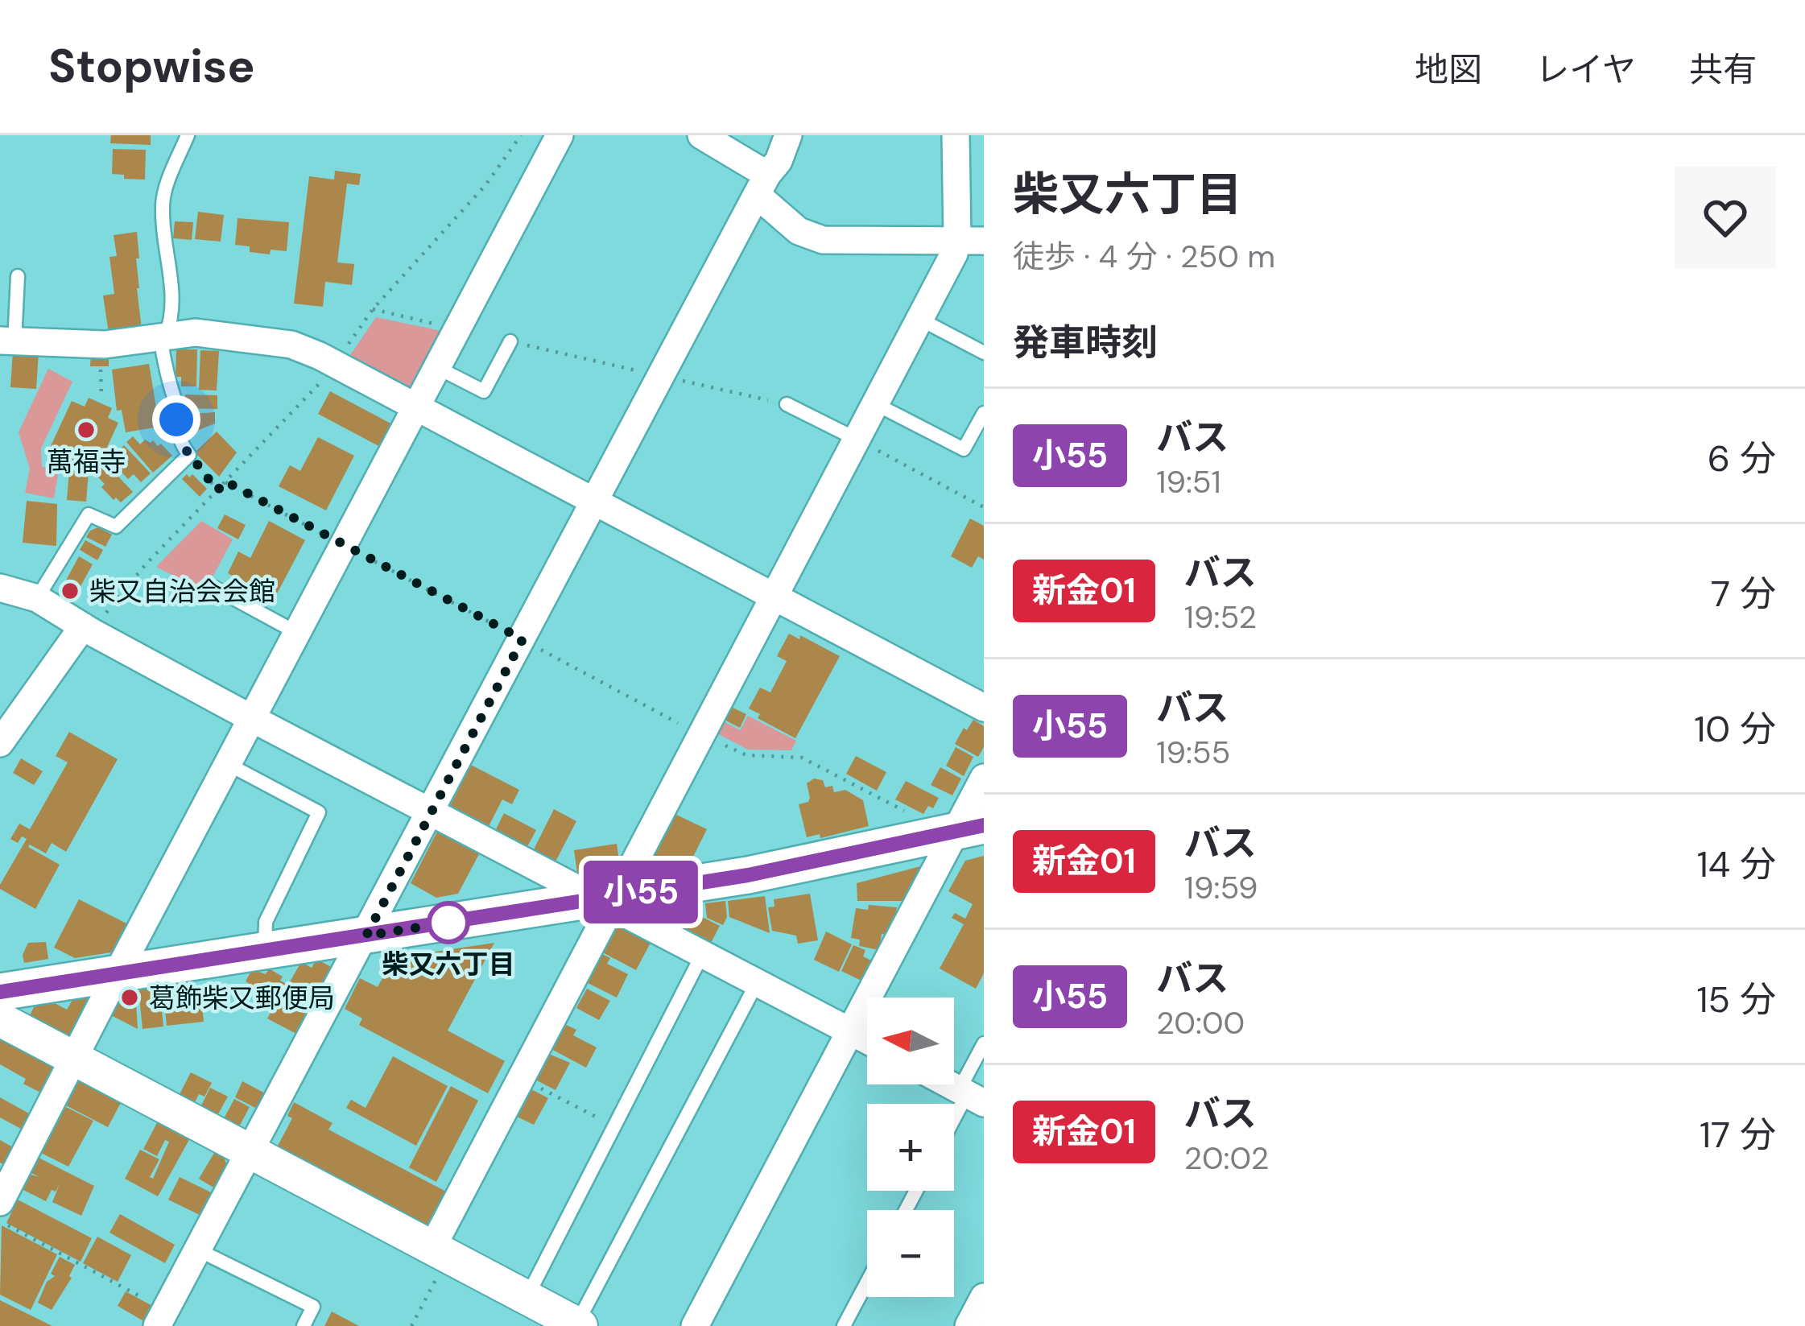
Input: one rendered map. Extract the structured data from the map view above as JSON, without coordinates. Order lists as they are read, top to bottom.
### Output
{
  "places": [
    "萬福寺",
    "柴又自治会会館",
    "柴又六丁目",
    "葛飾柴又郵便局"
  ],
  "lines": ["bus line 小55"],
  "north": "left",
  "page": {
    "header": "Stopwise",
    "nav": ["地図", "レイヤ", "共有"],
    "on_map": "小55",
    "heading": [
      ["柴又六丁目", "徒歩 · 4 分 · 250 m"],
      "発車時刻"
    ],
    "list": [
      {
        "mark": "小55",
        "name": "バス",
        "note": "19:51",
        "value": "6 分"
      },
      {
        "mark": "新金01",
        "name": "バス",
        "note": "19:52",
        "value": "7 分"
      },
      {
        "mark": "小55",
        "name": "バス",
        "note": "19:55",
        "value": "10 分"
      },
      {
        "mark": "新金01",
        "name": "バス",
        "note": "19:59",
        "value": "14 分"
      },
      {
        "mark": "小55",
        "name": "バス",
        "note": "20:00",
        "value": "15 分"
      },
      {
        "mark": "新金01",
        "name": "バス",
        "note": "20:02",
        "value": "17 分"
      }
    ],
    "map_buttons": ["+", "−"]
  }
}
